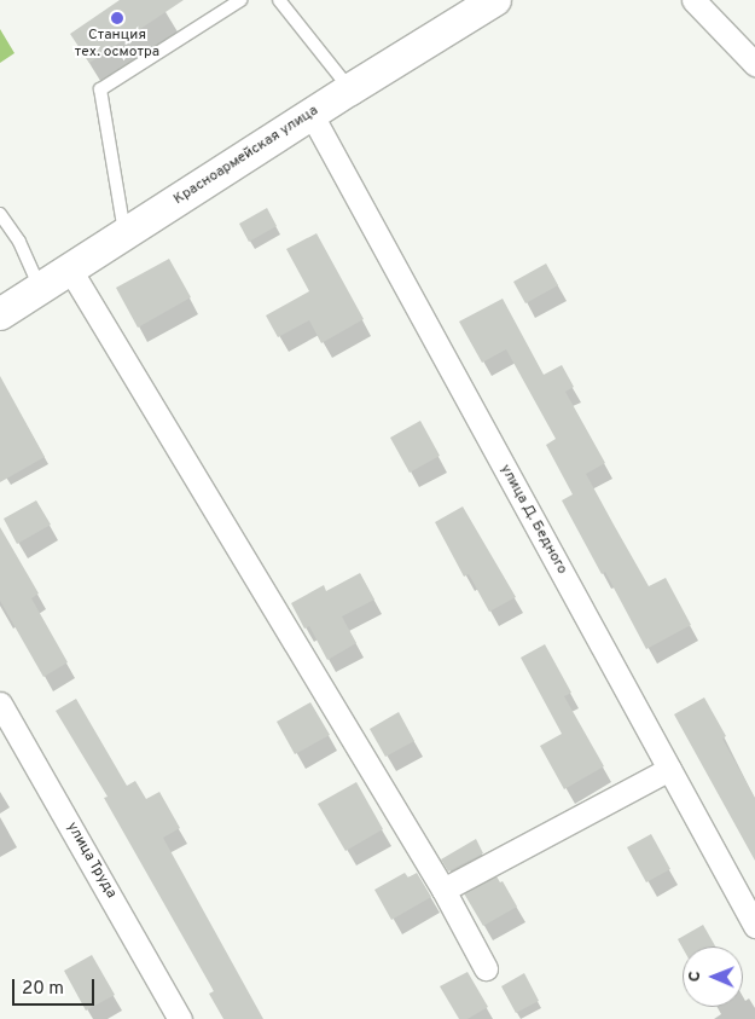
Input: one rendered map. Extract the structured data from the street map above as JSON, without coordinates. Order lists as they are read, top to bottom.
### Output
{
  "streets": {
    "main road": ["Красноармейская улица"],
    "street": ["улица Д. Бедного", "улица Труда"]
  },
  "crossings": [
    ["Красноармейская улица", "улица Д. Бедного"]
  ],
  "places": ["Станция тех. осмотра"],
  "scale_bar": "20 m",
  "north": "left"
}
